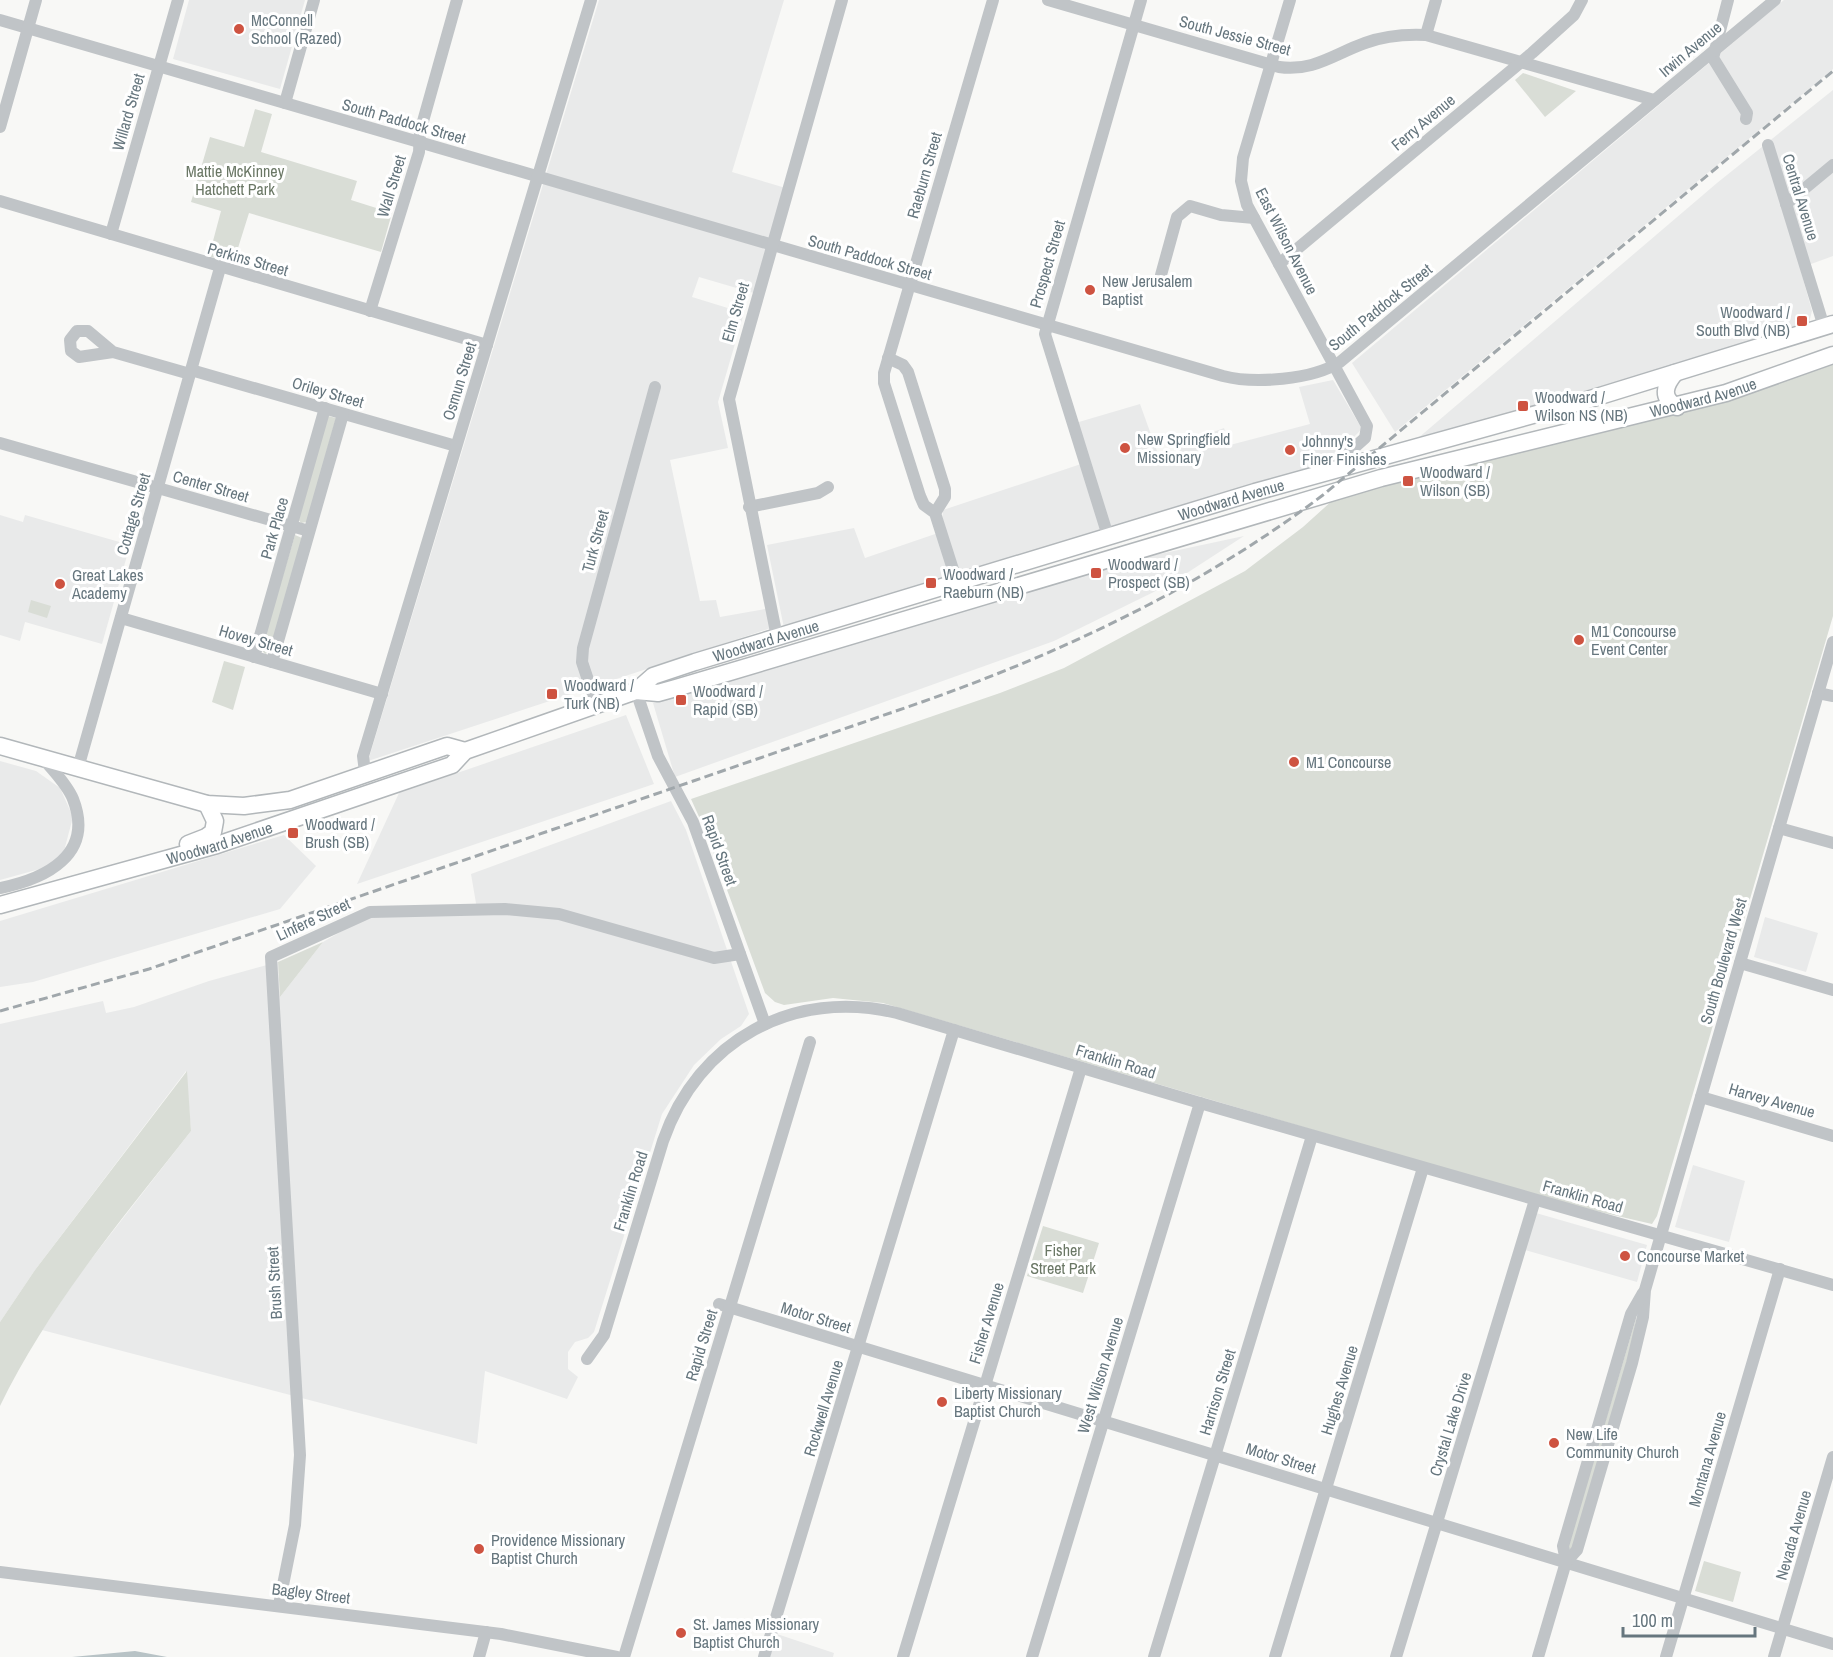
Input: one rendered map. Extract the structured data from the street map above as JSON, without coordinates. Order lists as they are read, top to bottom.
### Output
{
  "streets": {
    "main road": ["Woodward Avenue"],
    "street": [
      "South Jessie Street",
      "Irwin Avenue",
      "Willard Street",
      "South Paddock Street",
      "Ferry Avenue",
      "Raeburn Street",
      "Wall Street",
      "Central Avenue",
      "East Wilson Avenue",
      "Perkins Street",
      "Prospect Street",
      "Elm Street",
      "Osmun Street",
      "Oriley Street",
      "Center Street",
      "Cottage Street",
      "Park Place",
      "Turk Street",
      "Hovey Street",
      "Rapid Street",
      "Linfere Street",
      "South Boulevard West",
      "Franklin Road",
      "Harvey Avenue",
      "Brush Street",
      "Motor Street",
      "Fisher Avenue",
      "West Wilson Avenue",
      "Hughes Avenue",
      "Harrison Street",
      "Rockwell Avenue",
      "Crystal Lake Drive",
      "Montana Avenue",
      "Nevada Avenue",
      "Bagley Street"
    ]
  },
  "crossings": [
    ["South Jessie Street", "Irwin Avenue"],
    ["South Jessie Street", "South Paddock Street"],
    ["South Jessie Street", "Ferry Avenue"],
    ["South Jessie Street", "East Wilson Avenue"],
    ["South Jessie Street", "Prospect Street"],
    ["Irwin Avenue", "South Paddock Street"],
    ["Willard Street", "South Paddock Street"],
    ["Willard Street", "Perkins Street"],
    ["South Paddock Street", "Raeburn Street"],
    ["South Paddock Street", "Wall Street"],
    ["South Paddock Street", "East Wilson Avenue"],
    ["South Paddock Street", "Prospect Street"],
    ["South Paddock Street", "Elm Street"],
    ["South Paddock Street", "Osmun Street"],
    ["Ferry Avenue", "East Wilson Avenue"],
    ["Raeburn Street", "Woodward Avenue"],
    ["Wall Street", "Perkins Street"],
    ["Central Avenue", "Woodward Avenue"],
    ["East Wilson Avenue", "Woodward Avenue"],
    ["Perkins Street", "Osmun Street"],
    ["Perkins Street", "Cottage Street"],
    ["Prospect Street", "Woodward Avenue"],
    ["Elm Street", "Woodward Avenue"],
    ["Osmun Street", "Oriley Street"],
    ["Osmun Street", "Woodward Avenue"],
    ["Osmun Street", "Hovey Street"],
    ["Oriley Street", "Cottage Street"],
    ["Oriley Street", "Park Place"],
    ["Woodward Avenue", "Cottage Street"],
    ["Woodward Avenue", "Turk Street"],
    ["Woodward Avenue", "Rapid Street"],
    ["Center Street", "Cottage Street"],
    ["Center Street", "Park Place"],
    ["Cottage Street", "Hovey Street"],
    ["Park Place", "Hovey Street"],
    ["Rapid Street", "Linfere Street"],
    ["Rapid Street", "Franklin Road"],
    ["Rapid Street", "Motor Street"],
    ["Linfere Street", "Brush Street"],
    ["South Boulevard West", "Franklin Road"],
    ["South Boulevard West", "Harvey Avenue"],
    ["South Boulevard West", "Motor Street"],
    ["Franklin Road", "Fisher Avenue"],
    ["Franklin Road", "West Wilson Avenue"],
    ["Franklin Road", "Hughes Avenue"],
    ["Franklin Road", "Harrison Street"],
    ["Franklin Road", "Rockwell Avenue"],
    ["Franklin Road", "Crystal Lake Drive"],
    ["Franklin Road", "Montana Avenue"],
    ["Brush Street", "Bagley Street"],
    ["Motor Street", "Fisher Avenue"],
    ["Motor Street", "West Wilson Avenue"],
    ["Motor Street", "Hughes Avenue"],
    ["Motor Street", "Harrison Street"],
    ["Motor Street", "Rockwell Avenue"],
    ["Motor Street", "Crystal Lake Drive"],
    ["Motor Street", "Montana Avenue"],
    ["Motor Street", "Nevada Avenue"]
  ],
  "parks": ["Mattie McKinney Hatchett Park", "Fisher Street Park"],
  "places": {
    "other": [
      "McConnell School (Razed)",
      "New Jerusalem Baptist",
      "New Springfield Missionary",
      "Johnny's Finer Finishes",
      "Great Lakes Academy",
      "M1 Concourse Event Center",
      "M1 Concourse",
      "Concourse Market",
      "Liberty Missionary Baptist Church",
      "New Life Community Church",
      "Providence Missionary Baptist Church",
      "St. James Missionary Baptist Church"
    ],
    "transit": [
      "Woodward / South Blvd (NB)",
      "Woodward / Wilson NS (NB)",
      "Woodward / Wilson (SB)",
      "Woodward / Prospect (SB)",
      "Woodward / Raeburn (NB)",
      "Woodward / Turk (NB)",
      "Woodward / Rapid (SB)",
      "Woodward / Brush (SB)"
    ]
  },
  "scale_bar": "100 m"
}
